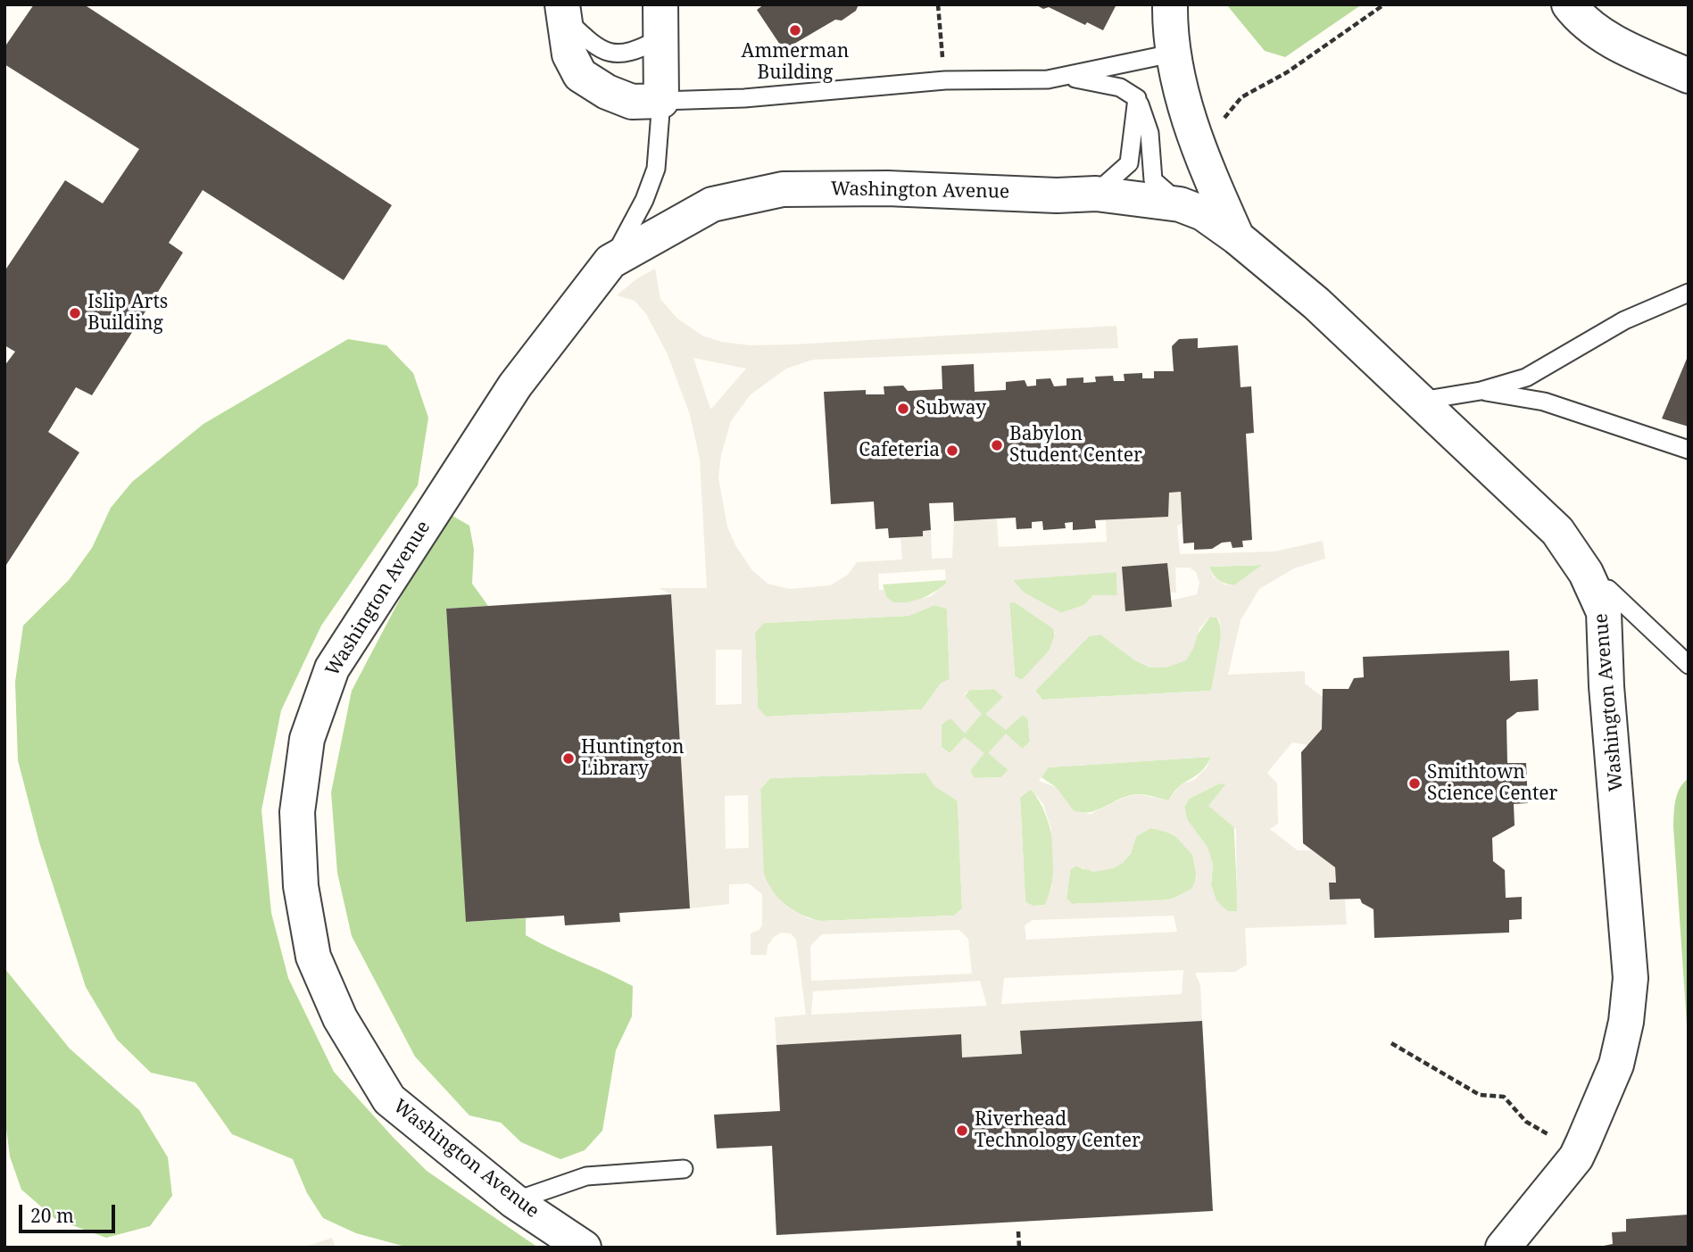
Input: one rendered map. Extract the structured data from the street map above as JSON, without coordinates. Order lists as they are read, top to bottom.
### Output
{
  "streets": {
    "street": ["Washington Avenue"]
  },
  "places": [
    "Ammerman Building",
    "Islip Arts Building",
    "Subway",
    "Babylon Student Center",
    "Cafeteria",
    "Huntington Library",
    "Smithtown Science Center",
    "Riverhead Technology Center"
  ],
  "scale_bar": "20 m"
}
